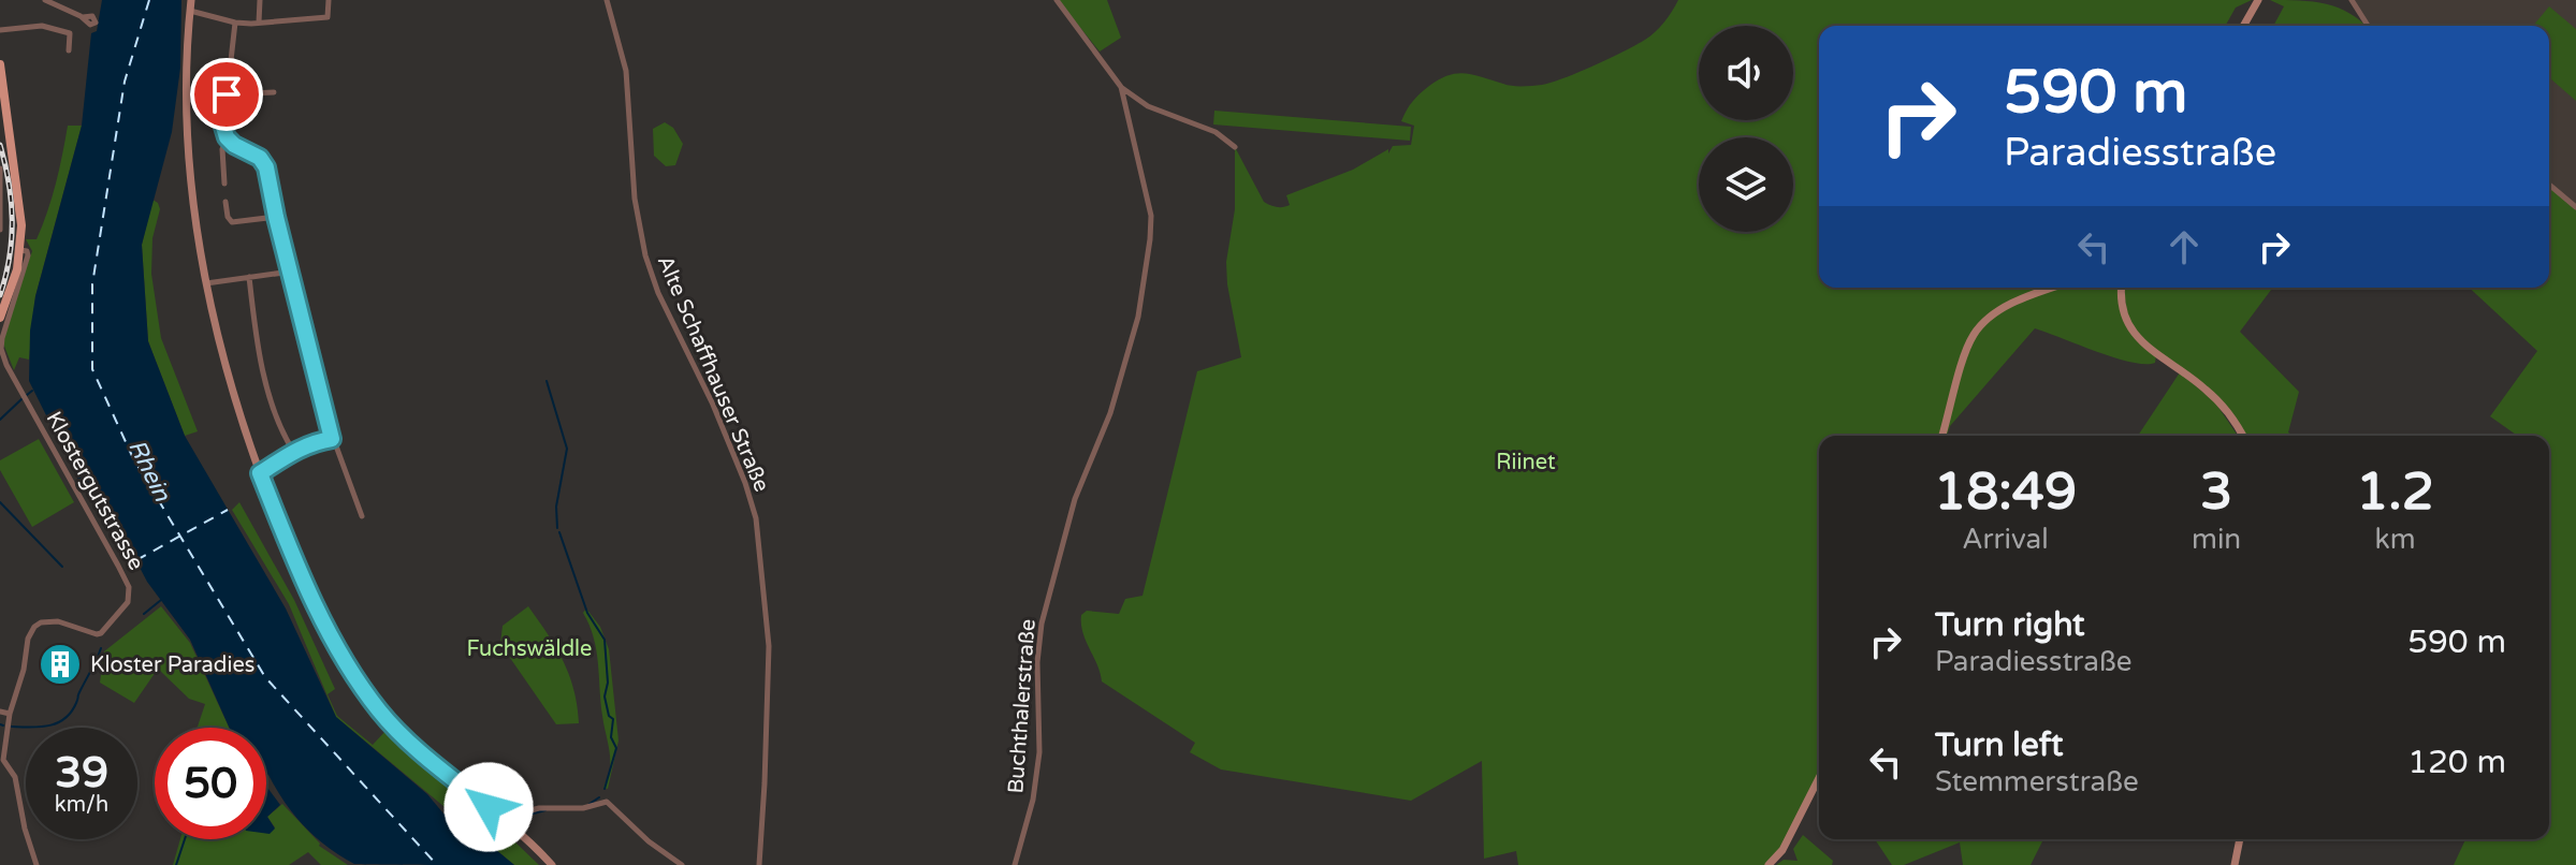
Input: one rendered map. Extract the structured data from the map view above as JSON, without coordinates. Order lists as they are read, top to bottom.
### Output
{
  "streets": {
    "street": ["Alte Schaffhauser Straße", "Klostergutstrasse", "Buchthalerstraße"]
  },
  "water": ["Rhein"],
  "parks": ["Riinet", "Fuchswäldle"],
  "places": {
    "building": ["Kloster Paradies"]
  },
  "page": {
    "turn": ["590 m", "Paradiesstraße"],
    "eta": [
      "18:49",
      "Arrival",
      "3",
      "min",
      "1.2",
      "km"
    ],
    "list": [
      {
        "name": "Turn right",
        "note": "Paradiesstraße",
        "value": "590 m"
      },
      {
        "name": "Turn left",
        "note": "Stemmerstraße",
        "value": "120 m"
      }
    ],
    "speed": "39 km/h",
    "limit": "50"
  }
}
